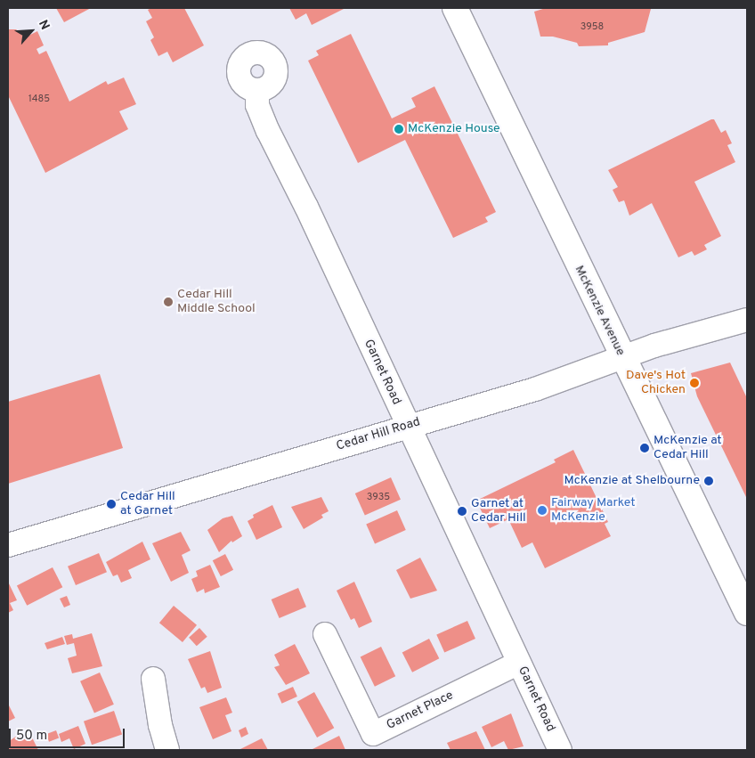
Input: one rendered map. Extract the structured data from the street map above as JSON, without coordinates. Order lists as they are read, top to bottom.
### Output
{
  "streets": {
    "main road": ["McKenzie Avenue"],
    "street": ["Garnet Road", "Cedar Hill Road", "Garnet Place"]
  },
  "crossings": [
    ["McKenzie Avenue", "Cedar Hill Road"],
    ["Garnet Road", "Cedar Hill Road"],
    ["Garnet Road", "Garnet Place"]
  ],
  "places": [
    "McKenzie House",
    "Cedar Hill Middle School",
    "Dave's Hot Chicken",
    "McKenzie at Cedar Hill",
    "McKenzie at Shelbourne",
    "Cedar Hill at Garnet",
    "Fairway Market McKenzie",
    "Garnet at Cedar Hill"
  ],
  "house_numbers": ["3958", "1485", "3935"],
  "scale_bar": "50 m",
  "north": "top right"
}
